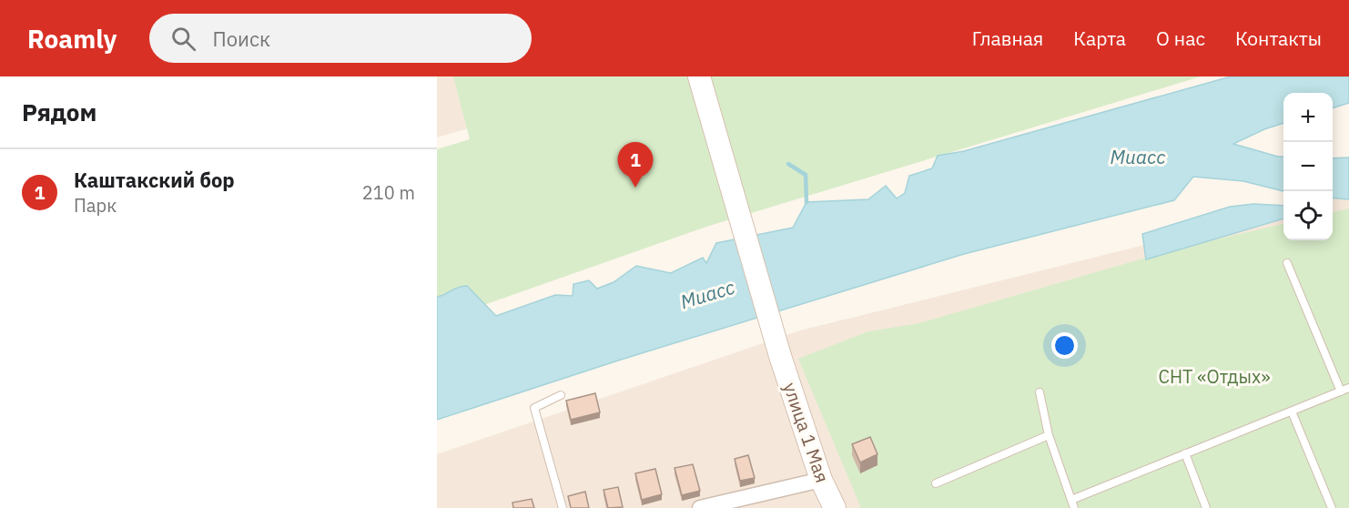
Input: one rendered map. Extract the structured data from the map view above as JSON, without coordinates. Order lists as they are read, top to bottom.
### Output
{
  "streets": {
    "main road": ["улица 1 Мая"]
  },
  "water": ["Миасс"],
  "parks": ["СНТ «Отдых»"],
  "page": {
    "header": "Roamly",
    "search": "Поиск",
    "nav": [
      "Главная",
      "Карта",
      "О нас",
      "Контакты"
    ],
    "heading": "Рядом",
    "map_buttons": ["+", "−"],
    "pins": "1",
    "list": [
      {
        "mark": "1",
        "name": "Каштакский бор",
        "note": "Парк",
        "value": "210 m"
      }
    ]
  }
}
